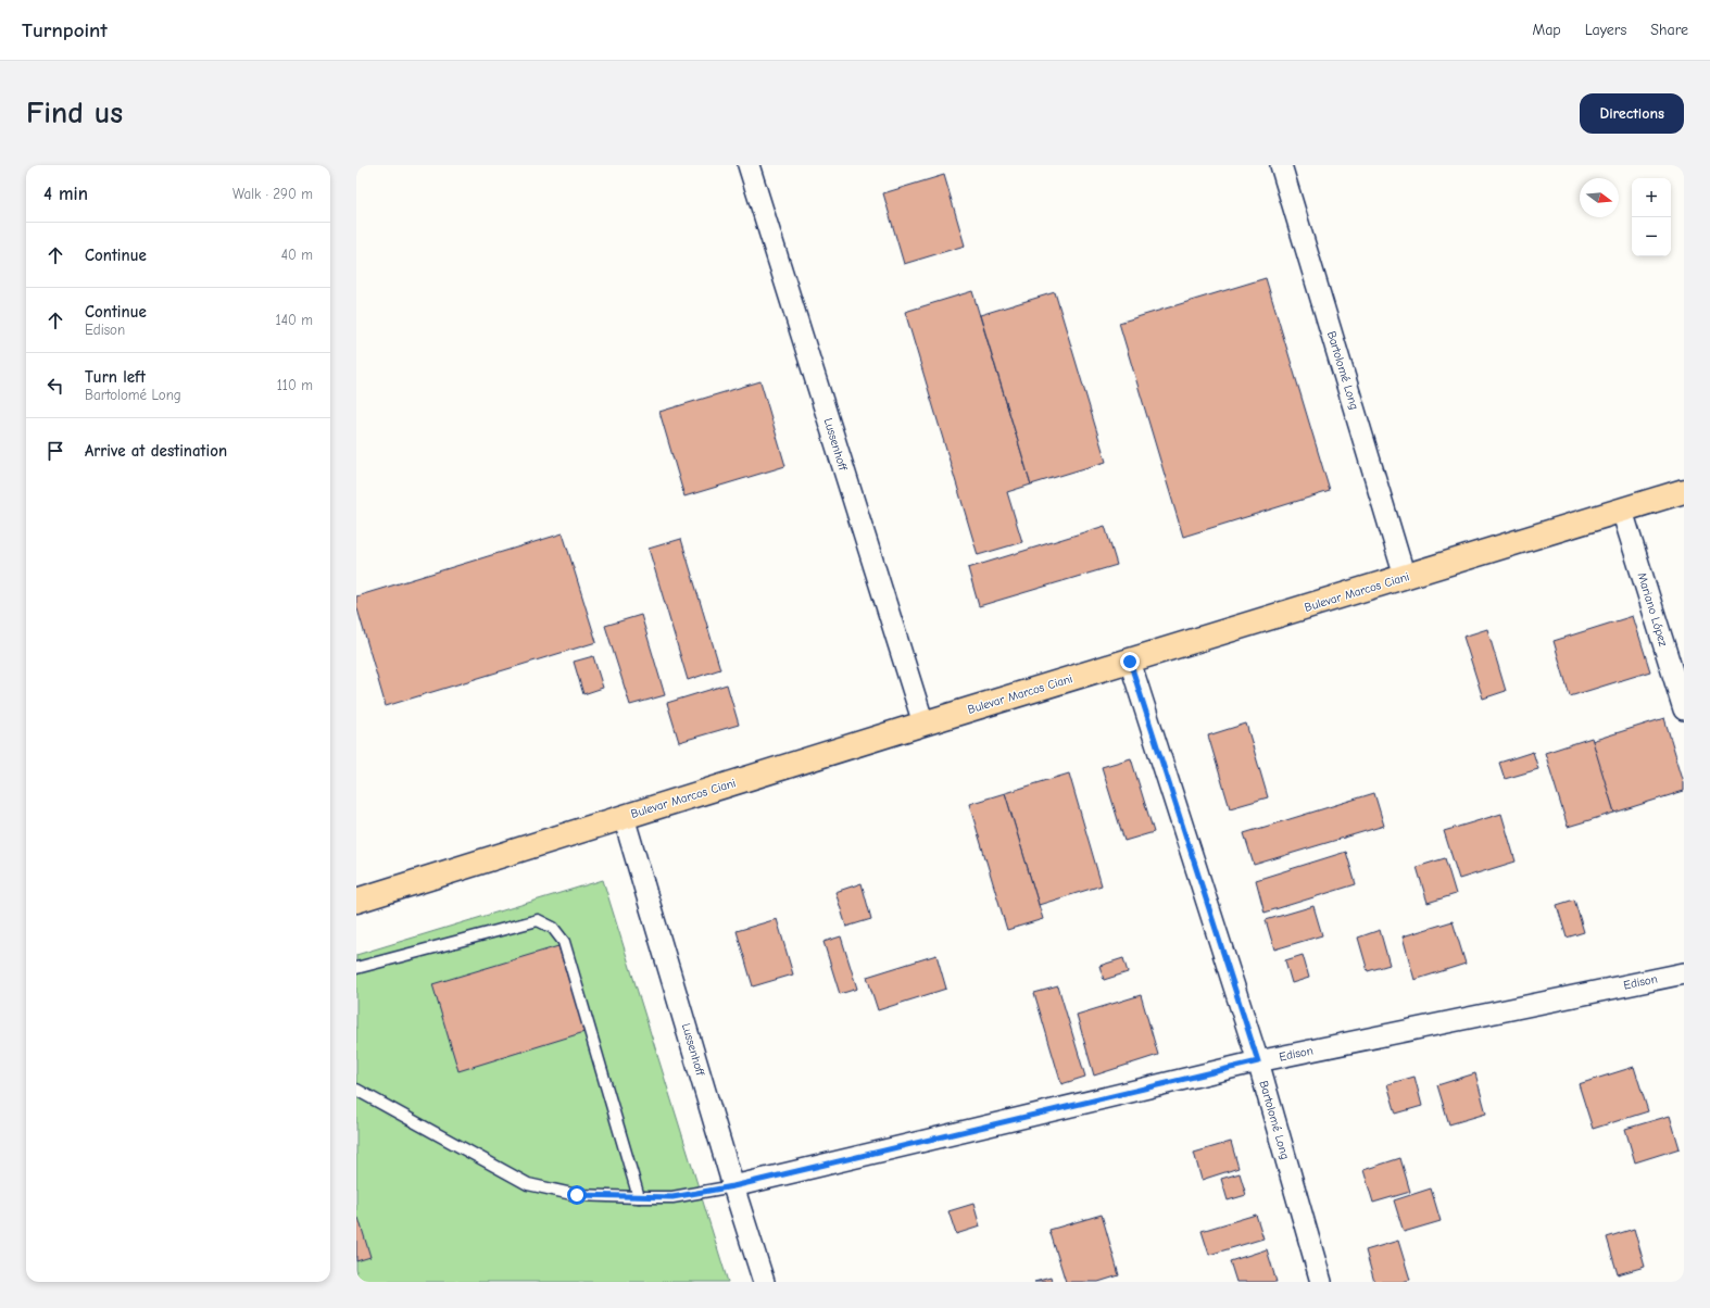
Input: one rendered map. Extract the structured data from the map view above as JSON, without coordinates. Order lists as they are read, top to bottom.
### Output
{
  "streets": {
    "highway": ["Bulevar Marcos Ciani"],
    "street": [
      "Bartolomé Long",
      "Lussenhoff",
      "Mariano López",
      "Edison"
    ]
  },
  "crossings": [
    ["Bartolomé Long", "Bulevar Marcos Ciani"],
    ["Bartolomé Long", "Edison"],
    ["Lussenhoff", "Bulevar Marcos Ciani"],
    ["Lussenhoff", "Edison"],
    ["Bulevar Marcos Ciani", "Mariano López"]
  ],
  "north": "right",
  "page": {
    "header": "Turnpoint",
    "nav": ["Map", "Layers", "Share"],
    "buttons": "Directions",
    "title": "Find us",
    "heading": ["4 min", "Walk · 290 m"],
    "map_buttons": ["+", "−"],
    "list": [
      ["Continue", "40 m"],
      ["Continue", "Edison", "140 m"],
      ["Turn left", "Bartolomé Long", "110 m"],
      "Arrive at destination"
    ]
  }
}
